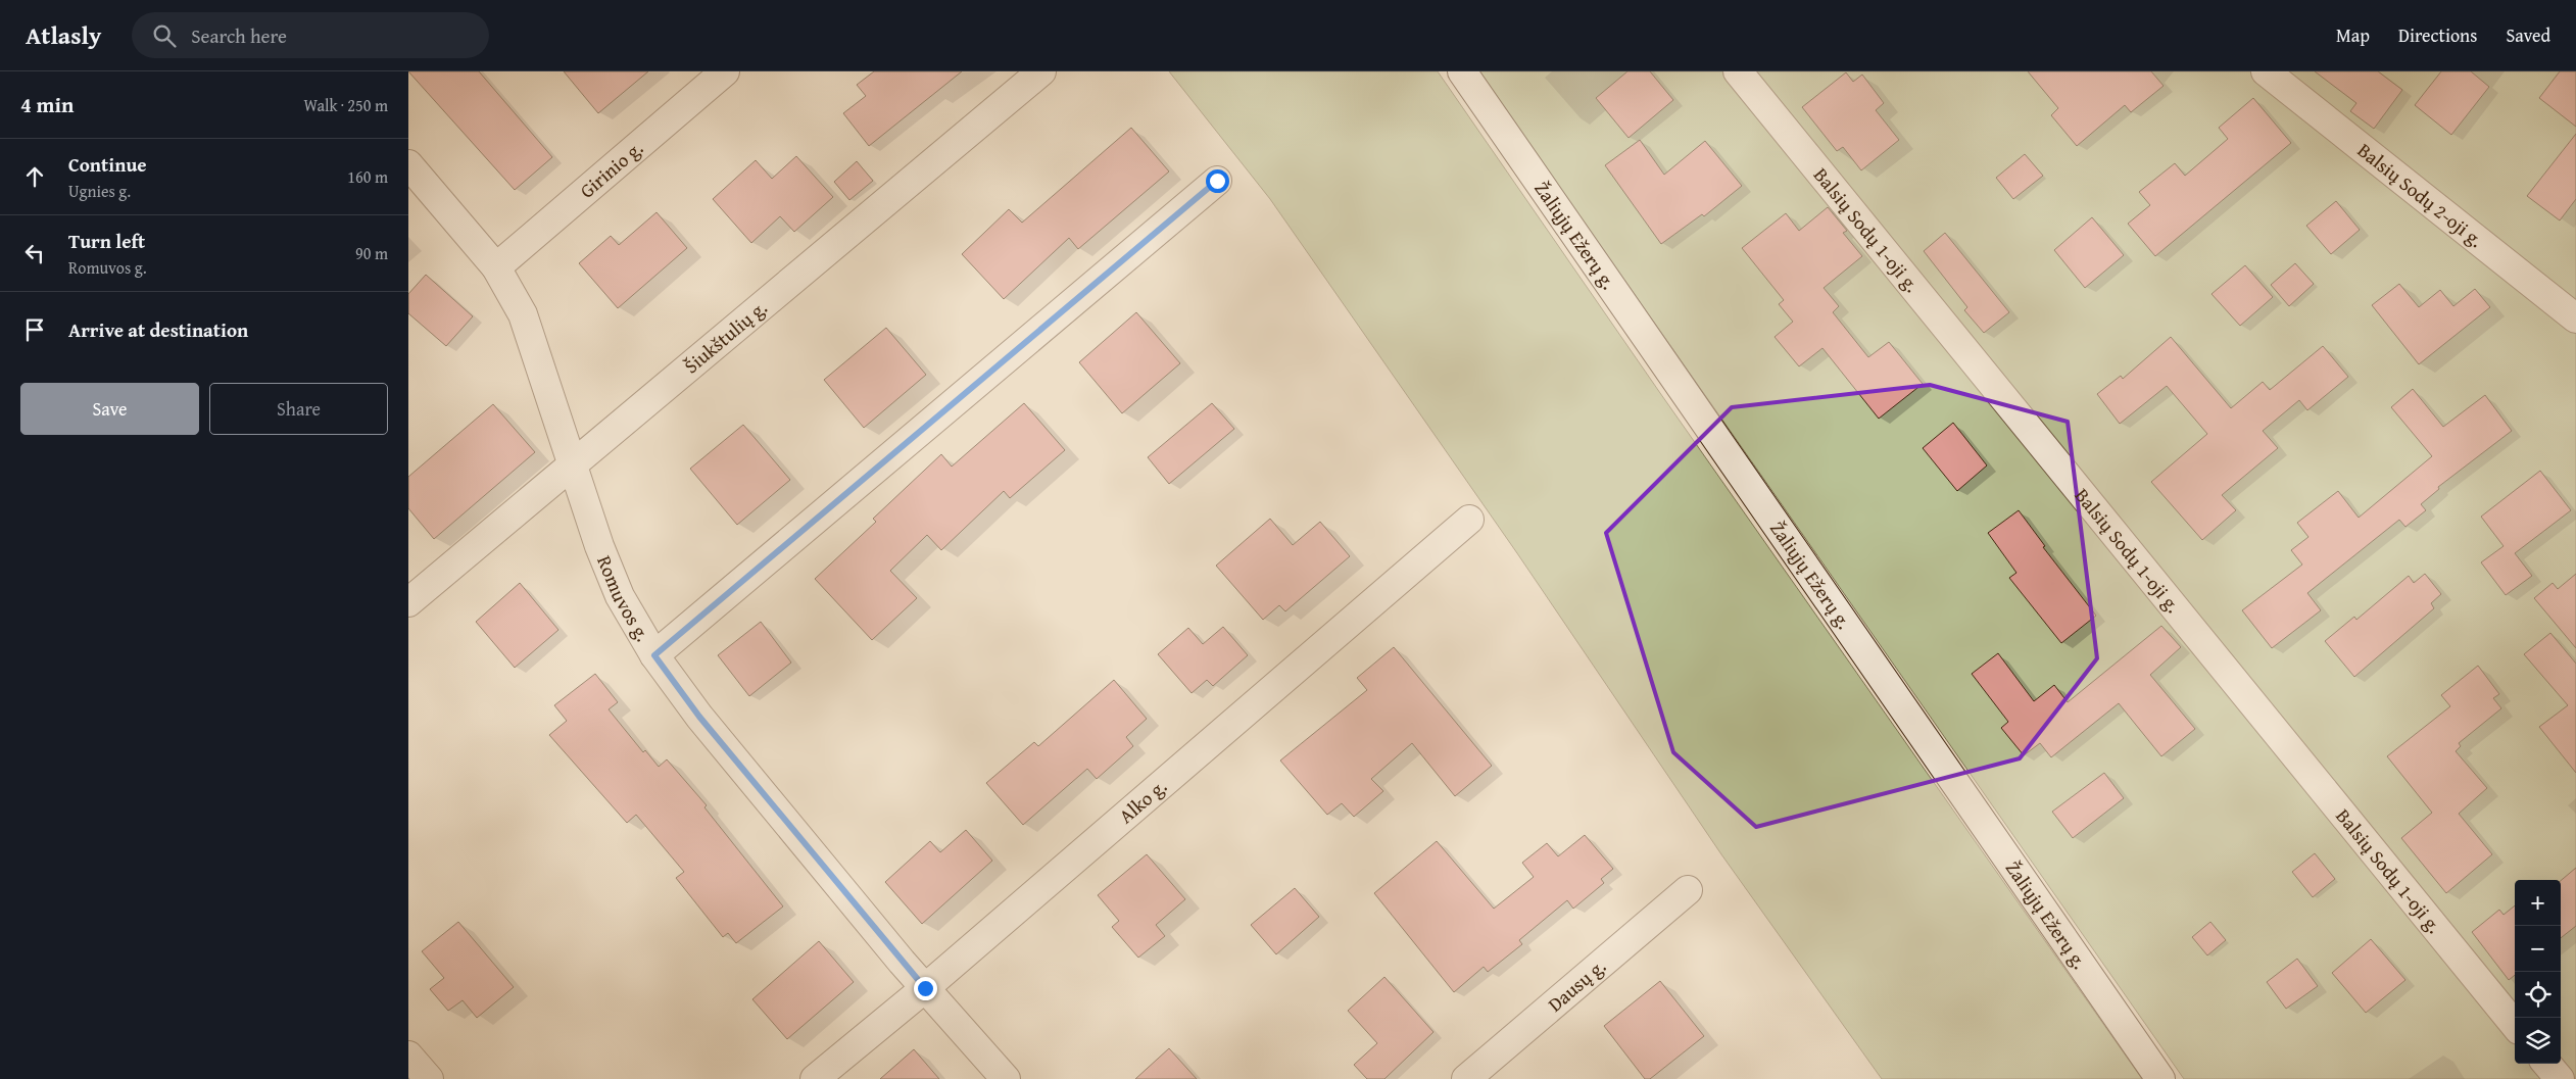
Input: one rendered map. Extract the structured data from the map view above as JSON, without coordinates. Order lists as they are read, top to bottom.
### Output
{
  "streets": {
    "street": [
      "Girinio g.",
      "Balsių Sodų 2-oji g.",
      "Balsių Sodų 1-oji g.",
      "Žaliųjų Ežerų g.",
      "Šiukštulių g.",
      "Romuvos g.",
      "Alko g.",
      "Dausų g."
    ]
  },
  "crossings": [
    ["Girinio g.", "Romuvos g."],
    ["Šiukštulių g.", "Romuvos g."],
    ["Romuvos g.", "Alko g."]
  ],
  "page": {
    "header": "Atlasly",
    "search": "Search here",
    "nav": ["Map", "Directions", "Saved"],
    "heading": ["4 min", "Walk · 250 m"],
    "list": [
      ["Continue", "Ugnies g.", "160 m"],
      ["Turn left", "Romuvos g.", "90 m"],
      "Arrive at destination"
    ],
    "buttons": ["Save", "Share"],
    "map_buttons": ["+", "−"]
  }
}
